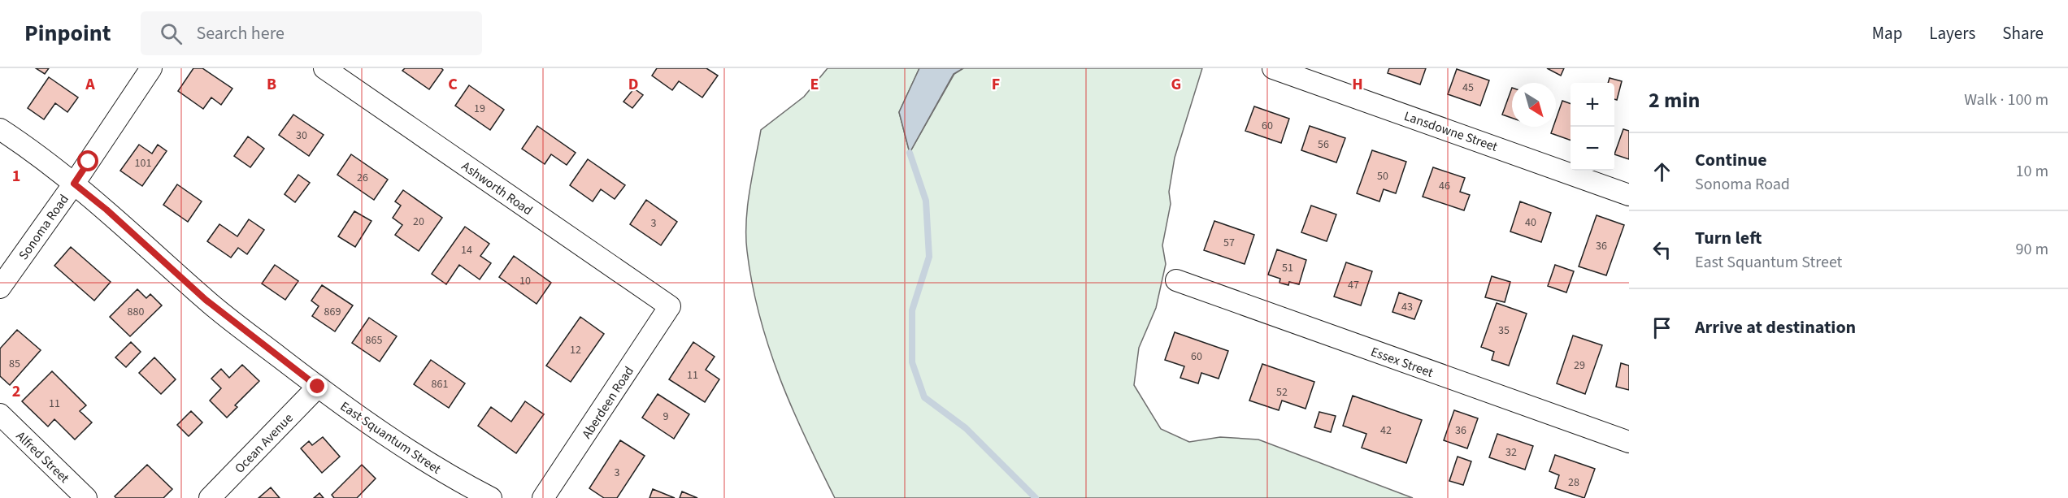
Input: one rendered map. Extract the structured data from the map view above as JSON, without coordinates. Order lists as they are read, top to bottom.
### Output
{
  "streets": {
    "street": [
      "Lansdowne Street",
      "Ashworth Road",
      "Sonoma Road",
      "Essex Street",
      "Aberdeen Road",
      "East Squantum Street",
      "Ocean Avenue",
      "Alfred Street"
    ]
  },
  "crossings": [
    ["Ashworth Road", "Aberdeen Road"],
    ["Sonoma Road", "East Squantum Street"],
    ["East Squantum Street", "Ocean Avenue"]
  ],
  "house_numbers": [
    "45",
    "19",
    "60",
    "30",
    "56",
    "101",
    "50",
    "26",
    "46",
    "20",
    "40",
    "3",
    "57",
    "36",
    "14",
    "51",
    "10",
    "47",
    "43",
    "880",
    "869",
    "35",
    "865",
    "12",
    "60",
    "85",
    "29",
    "11",
    "861",
    "52",
    "11",
    "9",
    "42",
    "36",
    "32",
    "3",
    "28"
  ],
  "north": "bottom right",
  "page": {
    "header": "Pinpoint",
    "search": "Search here",
    "nav": ["Map", "Layers", "Share"],
    "heading": ["2 min", "Walk · 100 m"],
    "map_buttons": ["+", "−"],
    "list": [
      ["Continue", "Sonoma Road", "10 m"],
      ["Turn left", "East Squantum Street", "90 m"],
      "Arrive at destination"
    ]
  },
  "grid": {
    "columns": [
      "A",
      "B",
      "C",
      "D",
      "E",
      "F",
      "G",
      "H"
    ],
    "rows": ["1", "2"]
  }
}
